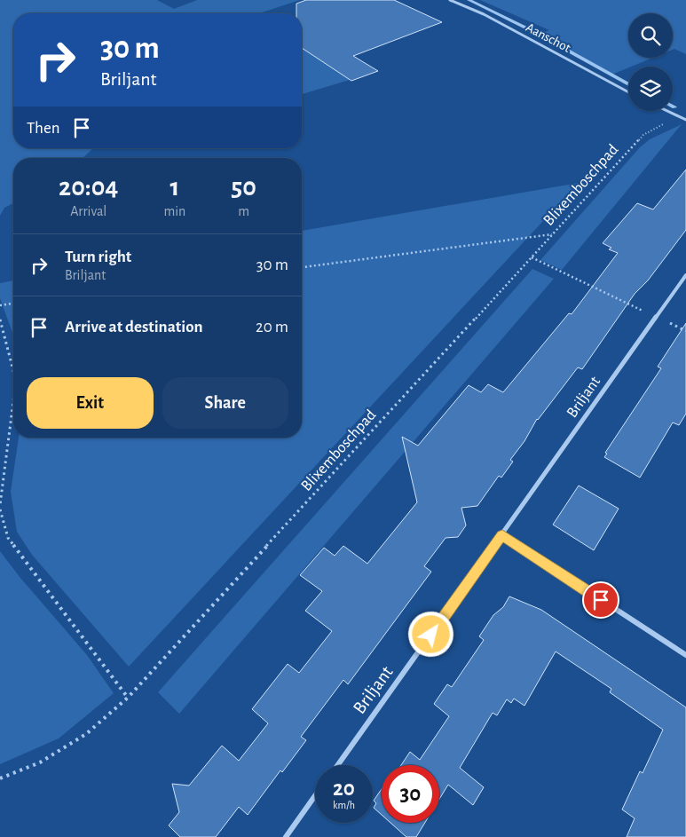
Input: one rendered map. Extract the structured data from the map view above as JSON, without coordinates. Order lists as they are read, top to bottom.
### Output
{
  "streets": {
    "street": ["Aanschot", "Briljant"],
    "path": ["Blixemboschpad"]
  },
  "page": {
    "turn": ["30 m", "Briljant"],
    "then": "Then",
    "eta": [
      "20:04",
      "Arrival",
      "1",
      "min",
      "50",
      "m"
    ],
    "list": [
      {
        "name": "Turn right",
        "note": "Briljant",
        "value": "30 m"
      },
      {
        "name": "Arrive at destination",
        "value": "20 m"
      }
    ],
    "buttons": ["Exit", "Share"],
    "speed": "20 km/h",
    "limit": "30"
  }
}
